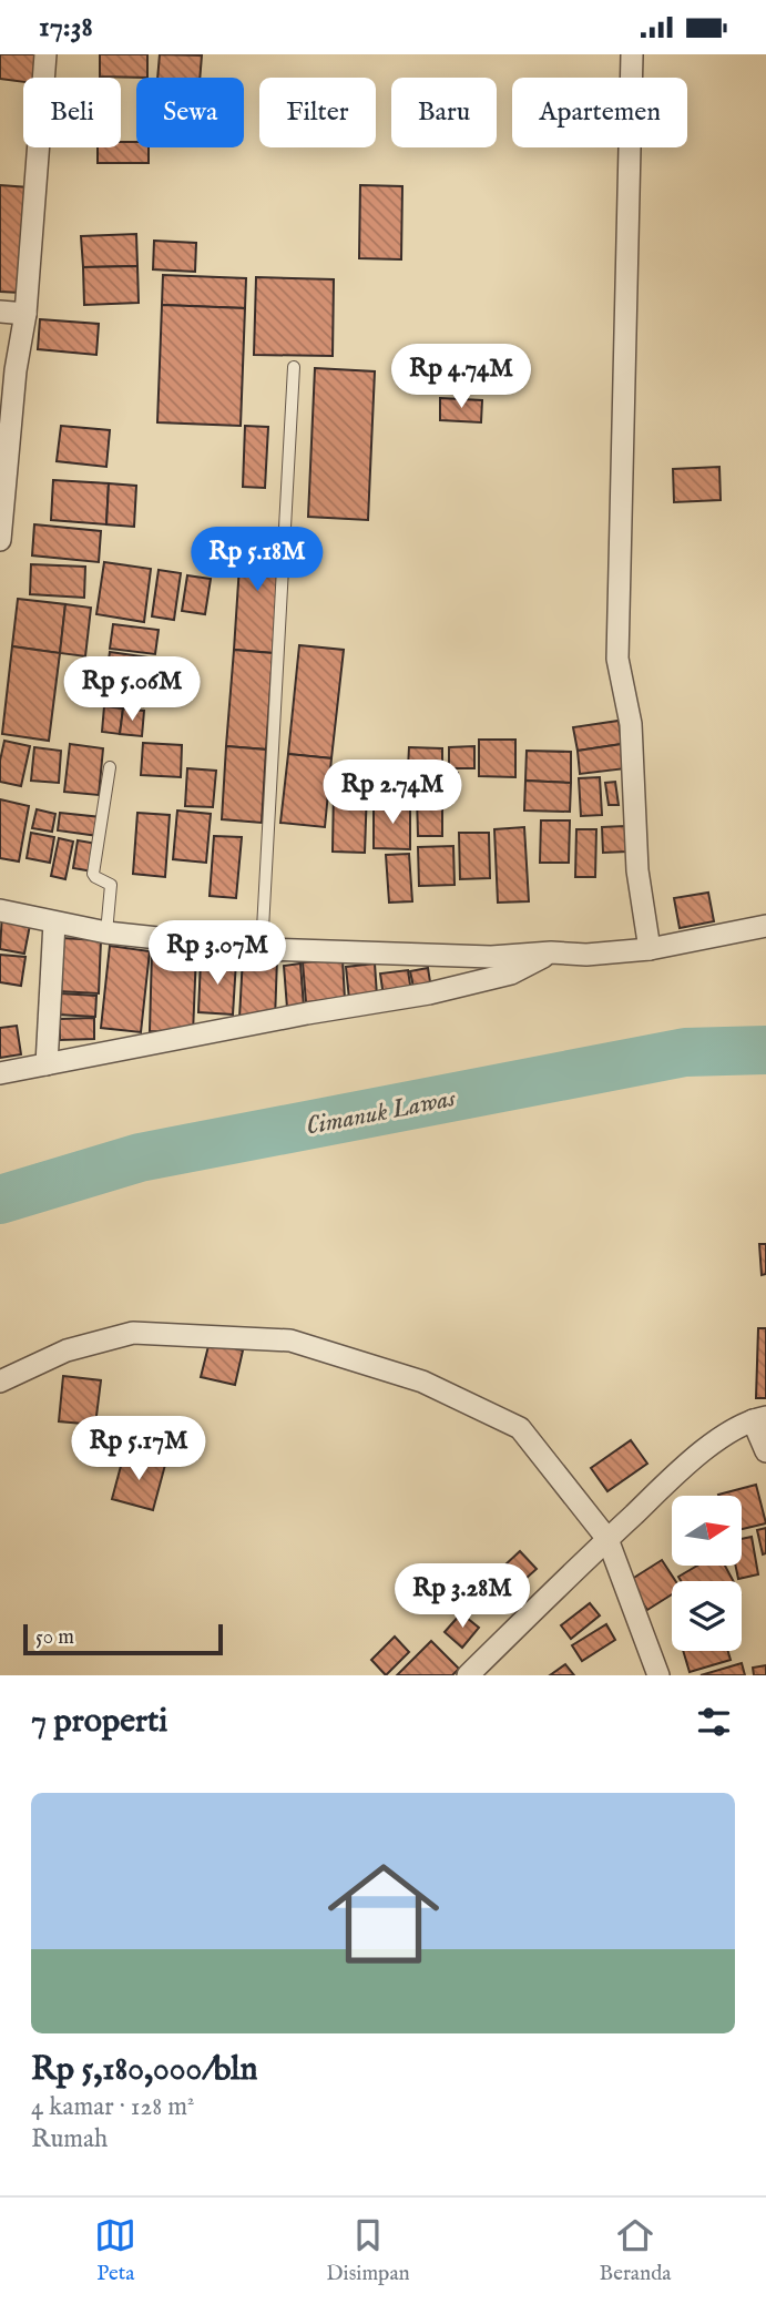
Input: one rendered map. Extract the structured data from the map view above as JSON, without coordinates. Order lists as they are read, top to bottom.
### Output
{
  "water": ["Cimanuk Lawas"],
  "scale_bar": "50 m",
  "north": "right",
  "page": {
    "status": "17:38",
    "chip": [
      "Beli",
      "Sewa",
      "Filter",
      "Baru",
      "Apartemen"
    ],
    "price": [
      "Rp 4.74M",
      "Rp 5.18M",
      "Rp 5.06M",
      "Rp 2.74M",
      "Rp 3.07M",
      "Rp 5.17M",
      "Rp 3.28M"
    ],
    "scale": "50 m",
    "heading": "7 properti",
    "list": [
      {
        "name": "Rp 5,180,000/bln",
        "note": "4 kamar · 128 m² · Rumah"
      }
    ],
    "tabs": ["Peta", "Disimpan", "Beranda"]
  }
}
